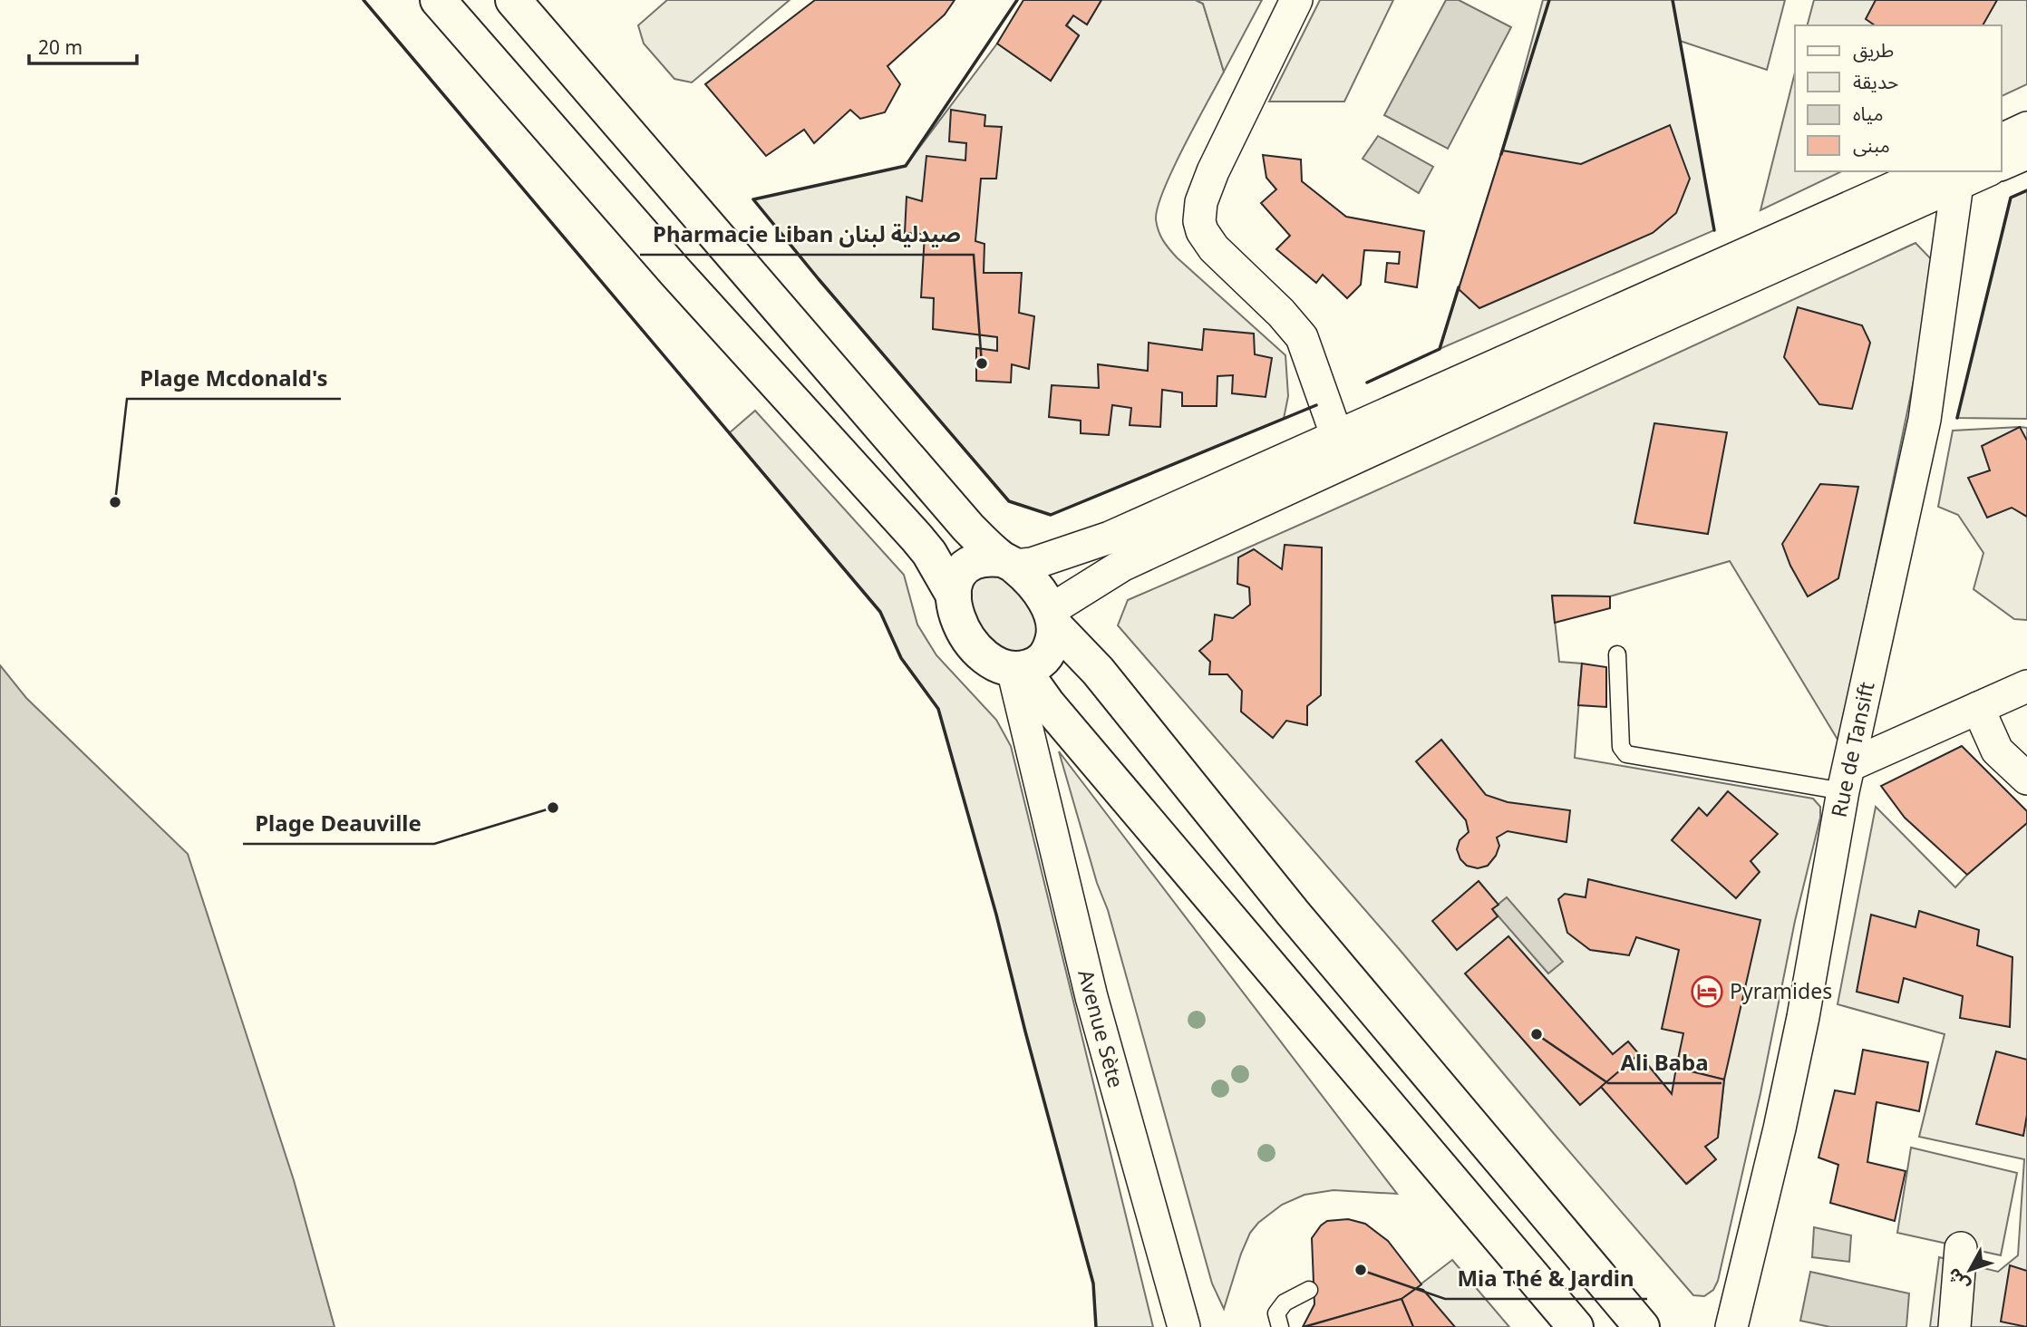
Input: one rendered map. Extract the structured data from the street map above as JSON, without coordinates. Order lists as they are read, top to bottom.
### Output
{
  "streets": {
    "street": ["Rue de Tansift", "Avenue Sète"]
  },
  "places": {
    "other": [
      "Pharmacie Liban صيدلية لبنان",
      "Plage Mcdonald's",
      "Plage Deauville",
      "Ali Baba",
      "Mia Thé & Jardin"
    ],
    "hotel": ["Pyramides"]
  },
  "legend": [
    "طريق",
    "حديقة",
    "مياه",
    "مبنى"
  ],
  "scale_bar": "20 m",
  "north": "bottom left"
}
